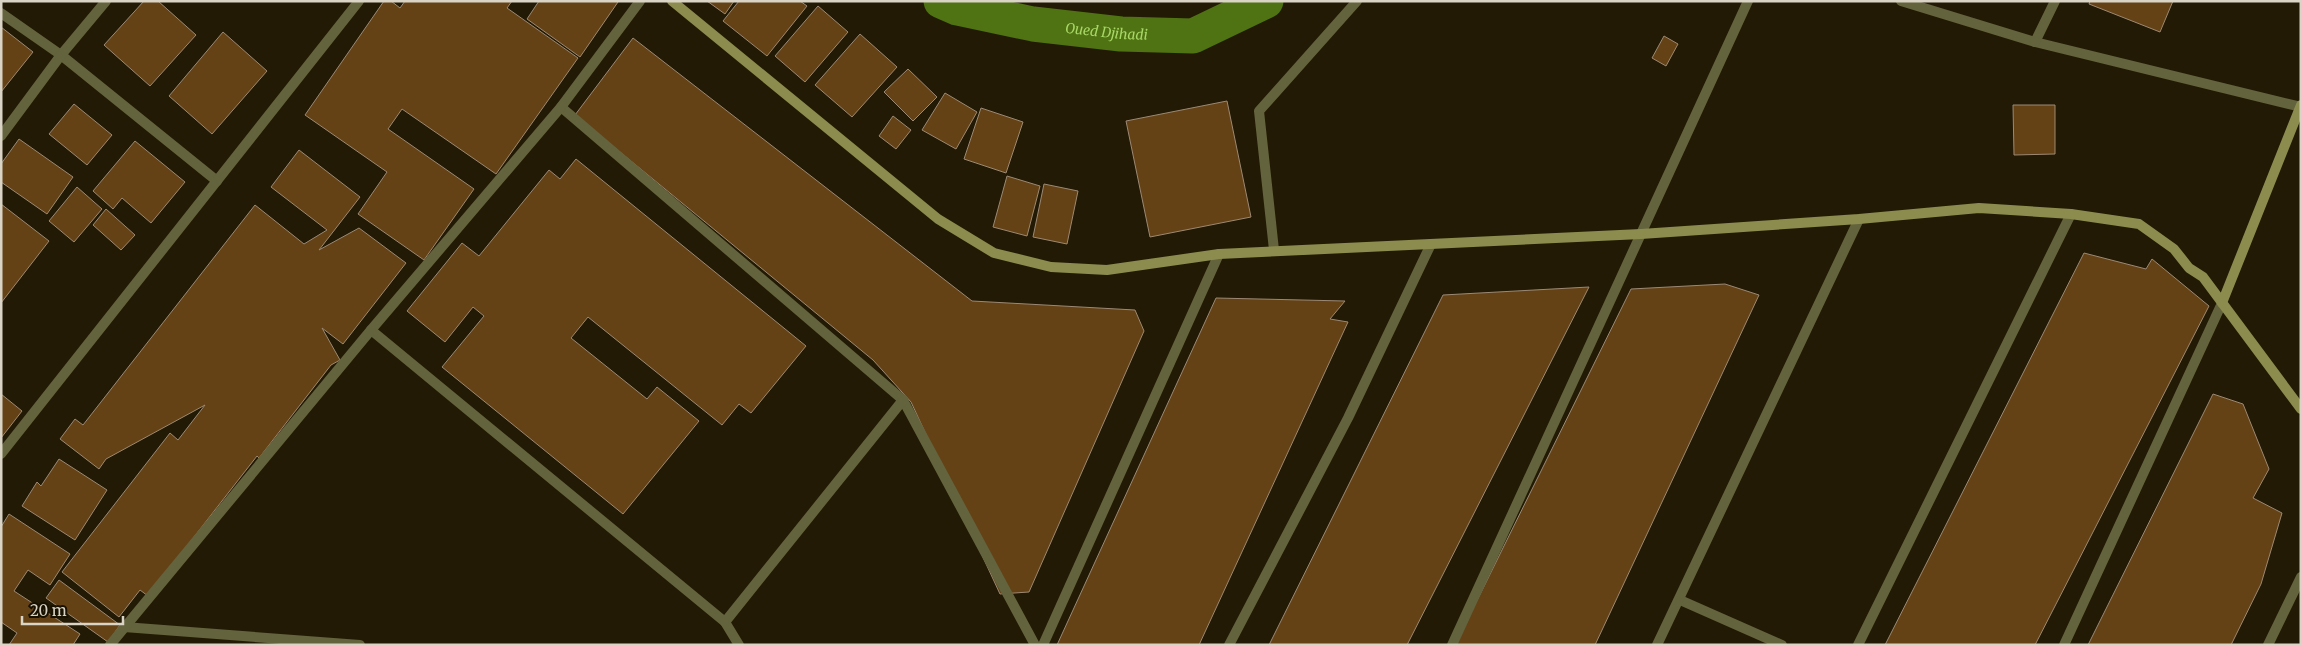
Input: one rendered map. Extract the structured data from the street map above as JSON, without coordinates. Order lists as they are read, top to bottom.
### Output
{
  "water": ["Oued Djihadi"],
  "scale_bar": "20 m"
}
